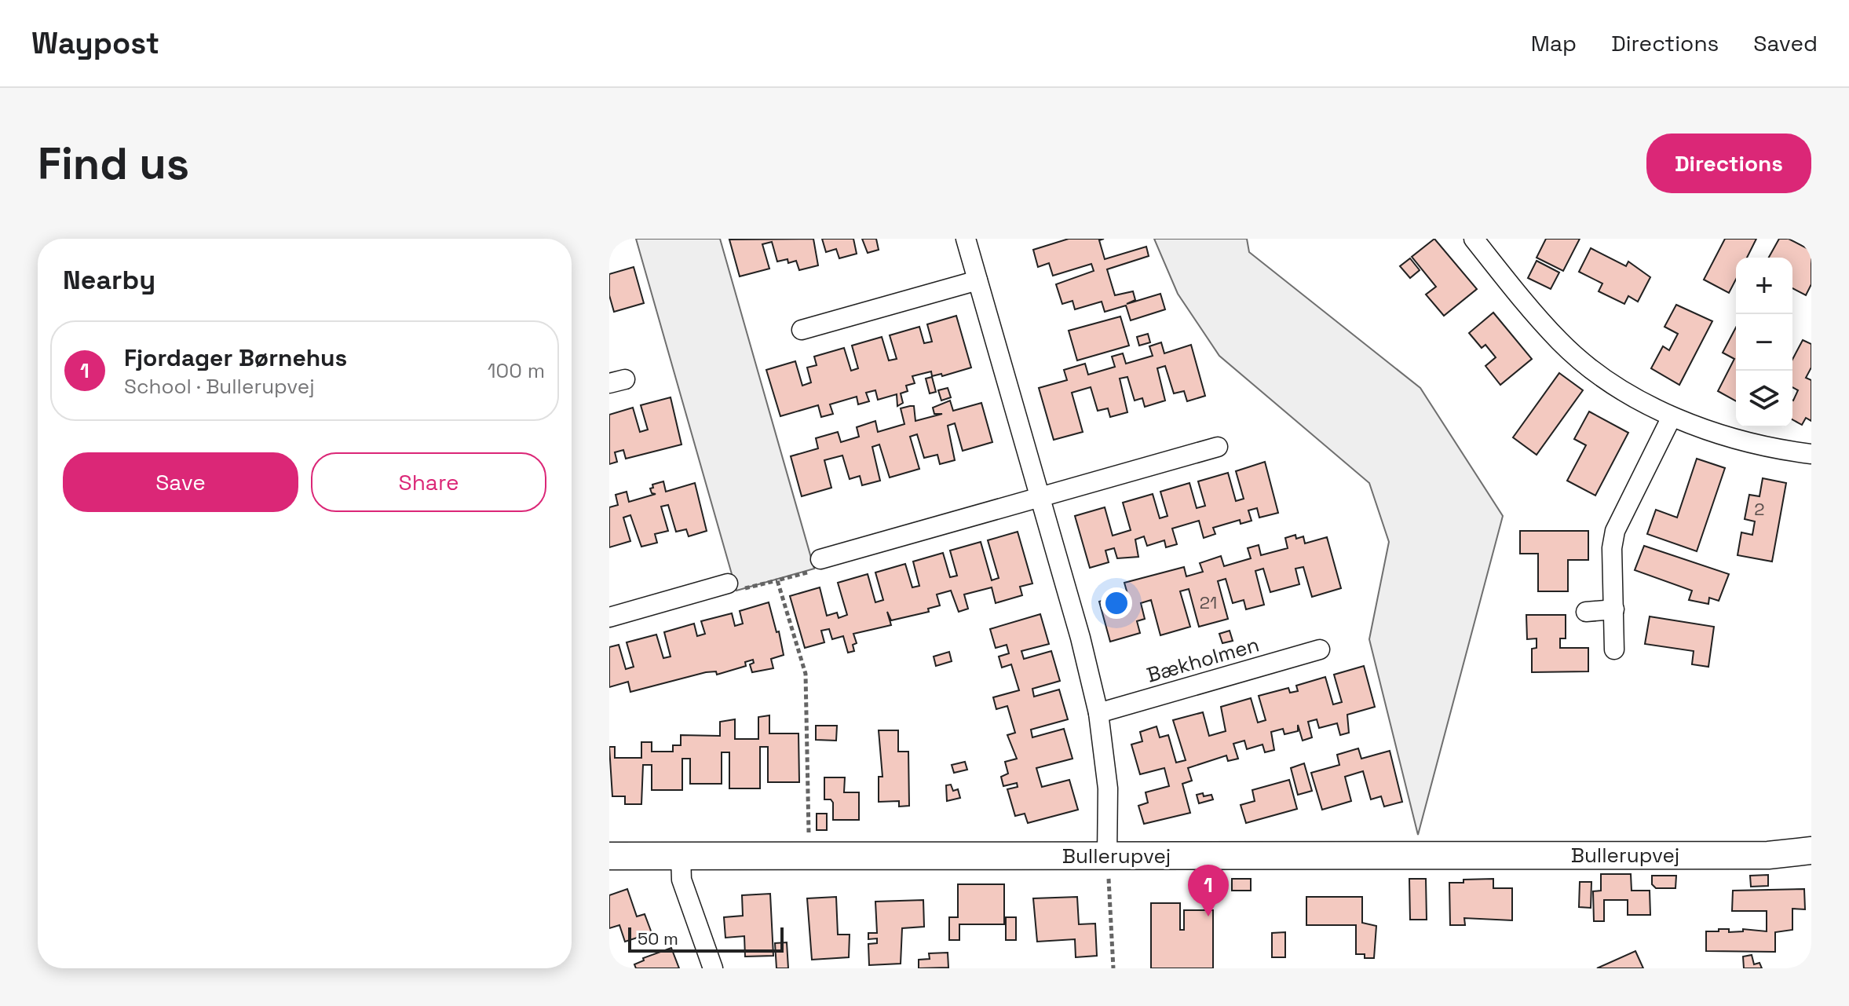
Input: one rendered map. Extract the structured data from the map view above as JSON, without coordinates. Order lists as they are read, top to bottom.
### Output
{
  "streets": {
    "street": ["Bækholmen", "Bullerupvej"]
  },
  "house_numbers": ["2", "21"],
  "scale_bar": "50 m",
  "page": {
    "header": "Waypost",
    "nav": ["Map", "Directions", "Saved"],
    "buttons": [
      "Directions",
      ["Save", "Share"]
    ],
    "title": "Find us",
    "heading": "Nearby",
    "map_buttons": ["+", "−"],
    "list": [
      {
        "mark": "1",
        "name": "Fjordager Børnehus",
        "note": "School · Bullerupvej",
        "value": "100 m"
      }
    ],
    "pins": "1",
    "scale": "50 m"
  }
}
